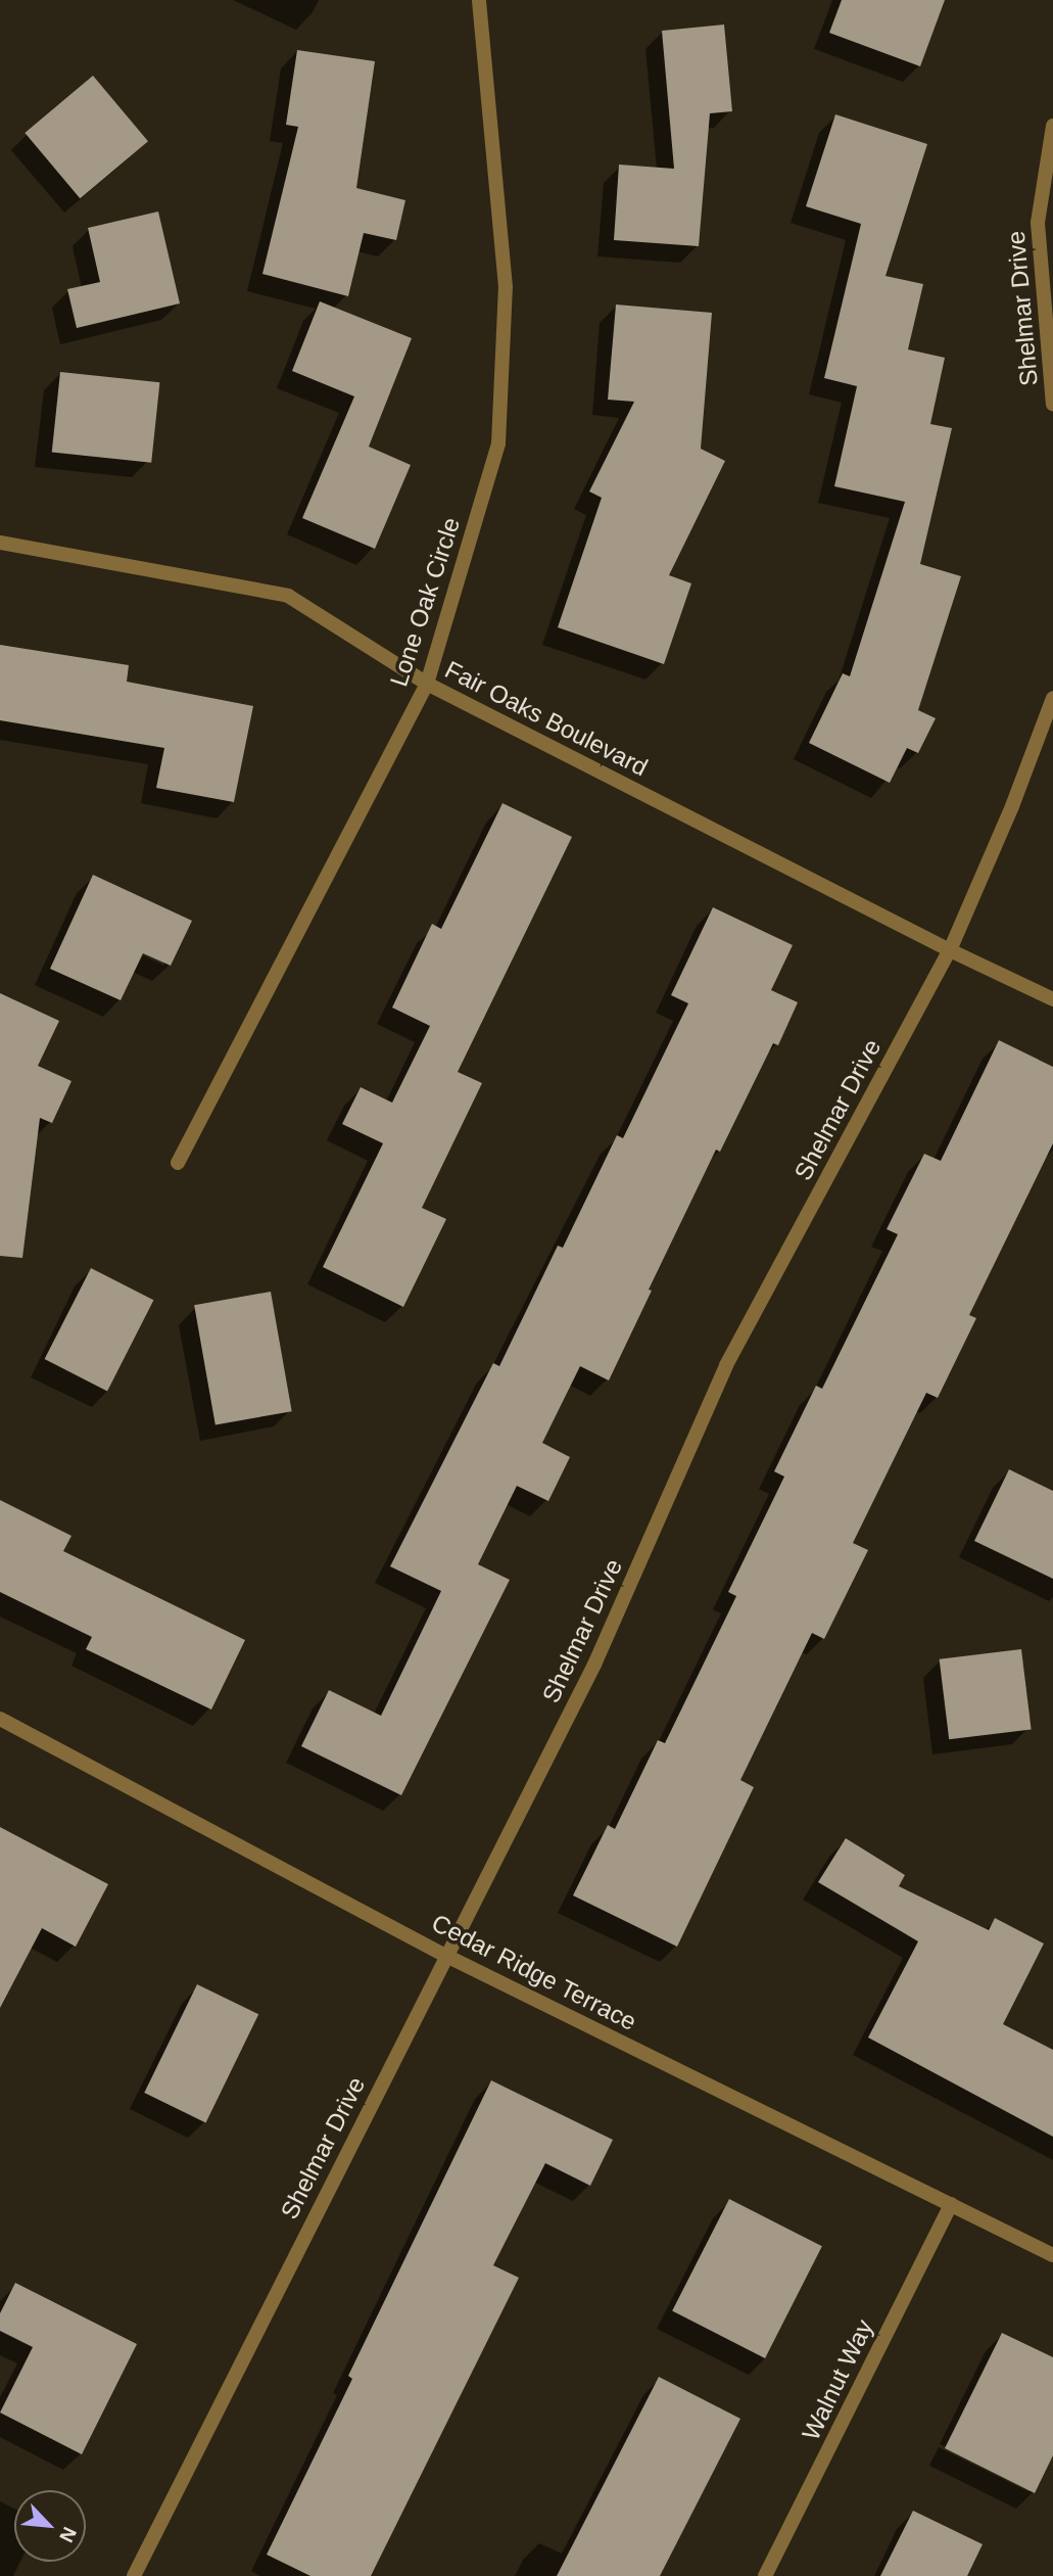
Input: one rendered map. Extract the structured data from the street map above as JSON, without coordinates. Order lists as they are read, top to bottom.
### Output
{
  "streets": {
    "street": [
      "Shelmar Drive",
      "Lone Oak Circle",
      "Fair Oaks Boulevard",
      "Cedar Ridge Terrace",
      "Walnut Way"
    ]
  },
  "crossings": [
    ["Shelmar Drive", "Fair Oaks Boulevard"],
    ["Shelmar Drive", "Cedar Ridge Terrace"],
    ["Lone Oak Circle", "Fair Oaks Boulevard"],
    ["Cedar Ridge Terrace", "Walnut Way"]
  ],
  "north": "bottom right"
}
